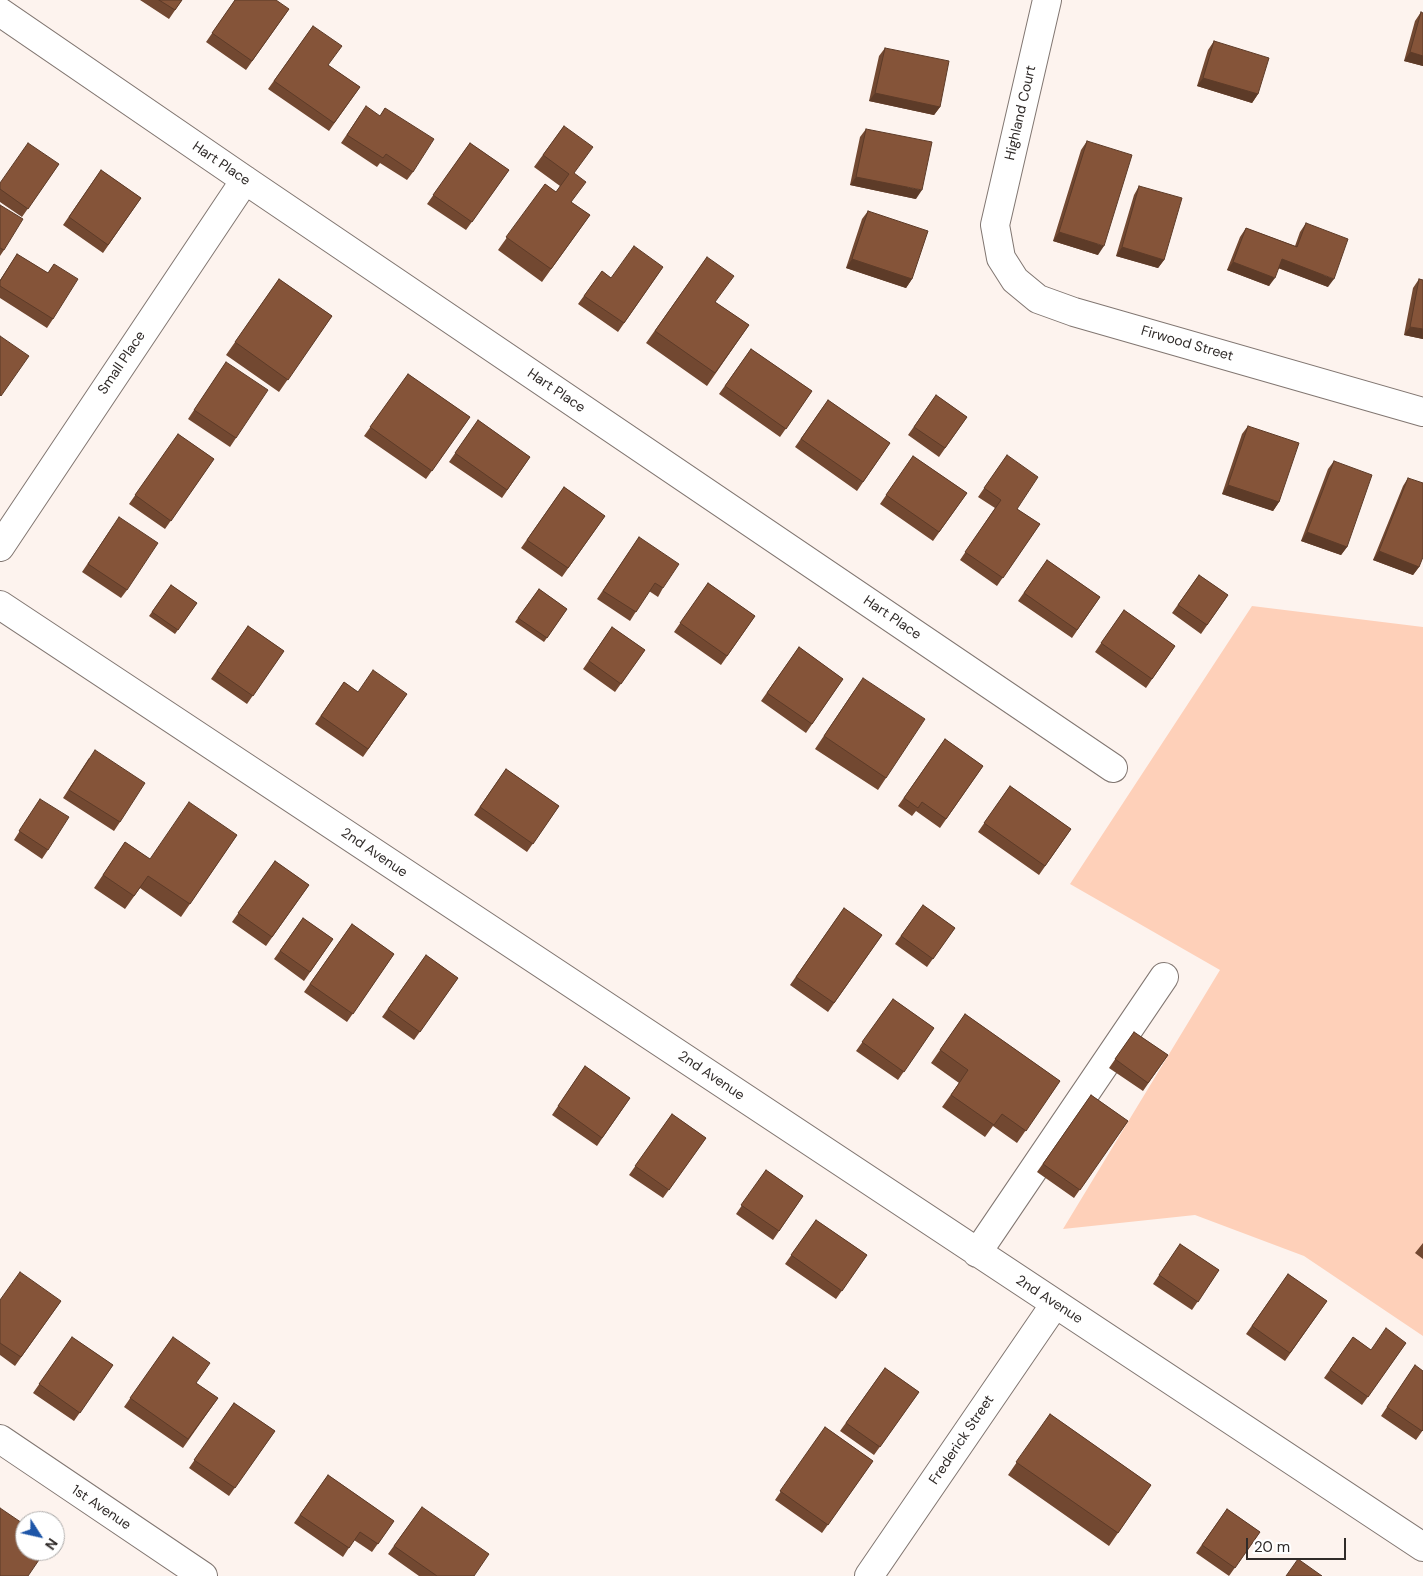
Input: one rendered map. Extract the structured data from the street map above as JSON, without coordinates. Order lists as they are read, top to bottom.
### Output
{
  "streets": {
    "street": [
      "Highland Court",
      "Hart Place",
      "Firwood Street",
      "Small Place",
      "2nd Avenue",
      "Frederick Street",
      "1st Avenue"
    ]
  },
  "crossings": [
    ["Highland Court", "Firwood Street"],
    ["Hart Place", "Small Place"],
    ["2nd Avenue", "Frederick Street"]
  ],
  "scale_bar": "20 m",
  "north": "bottom right"
}
